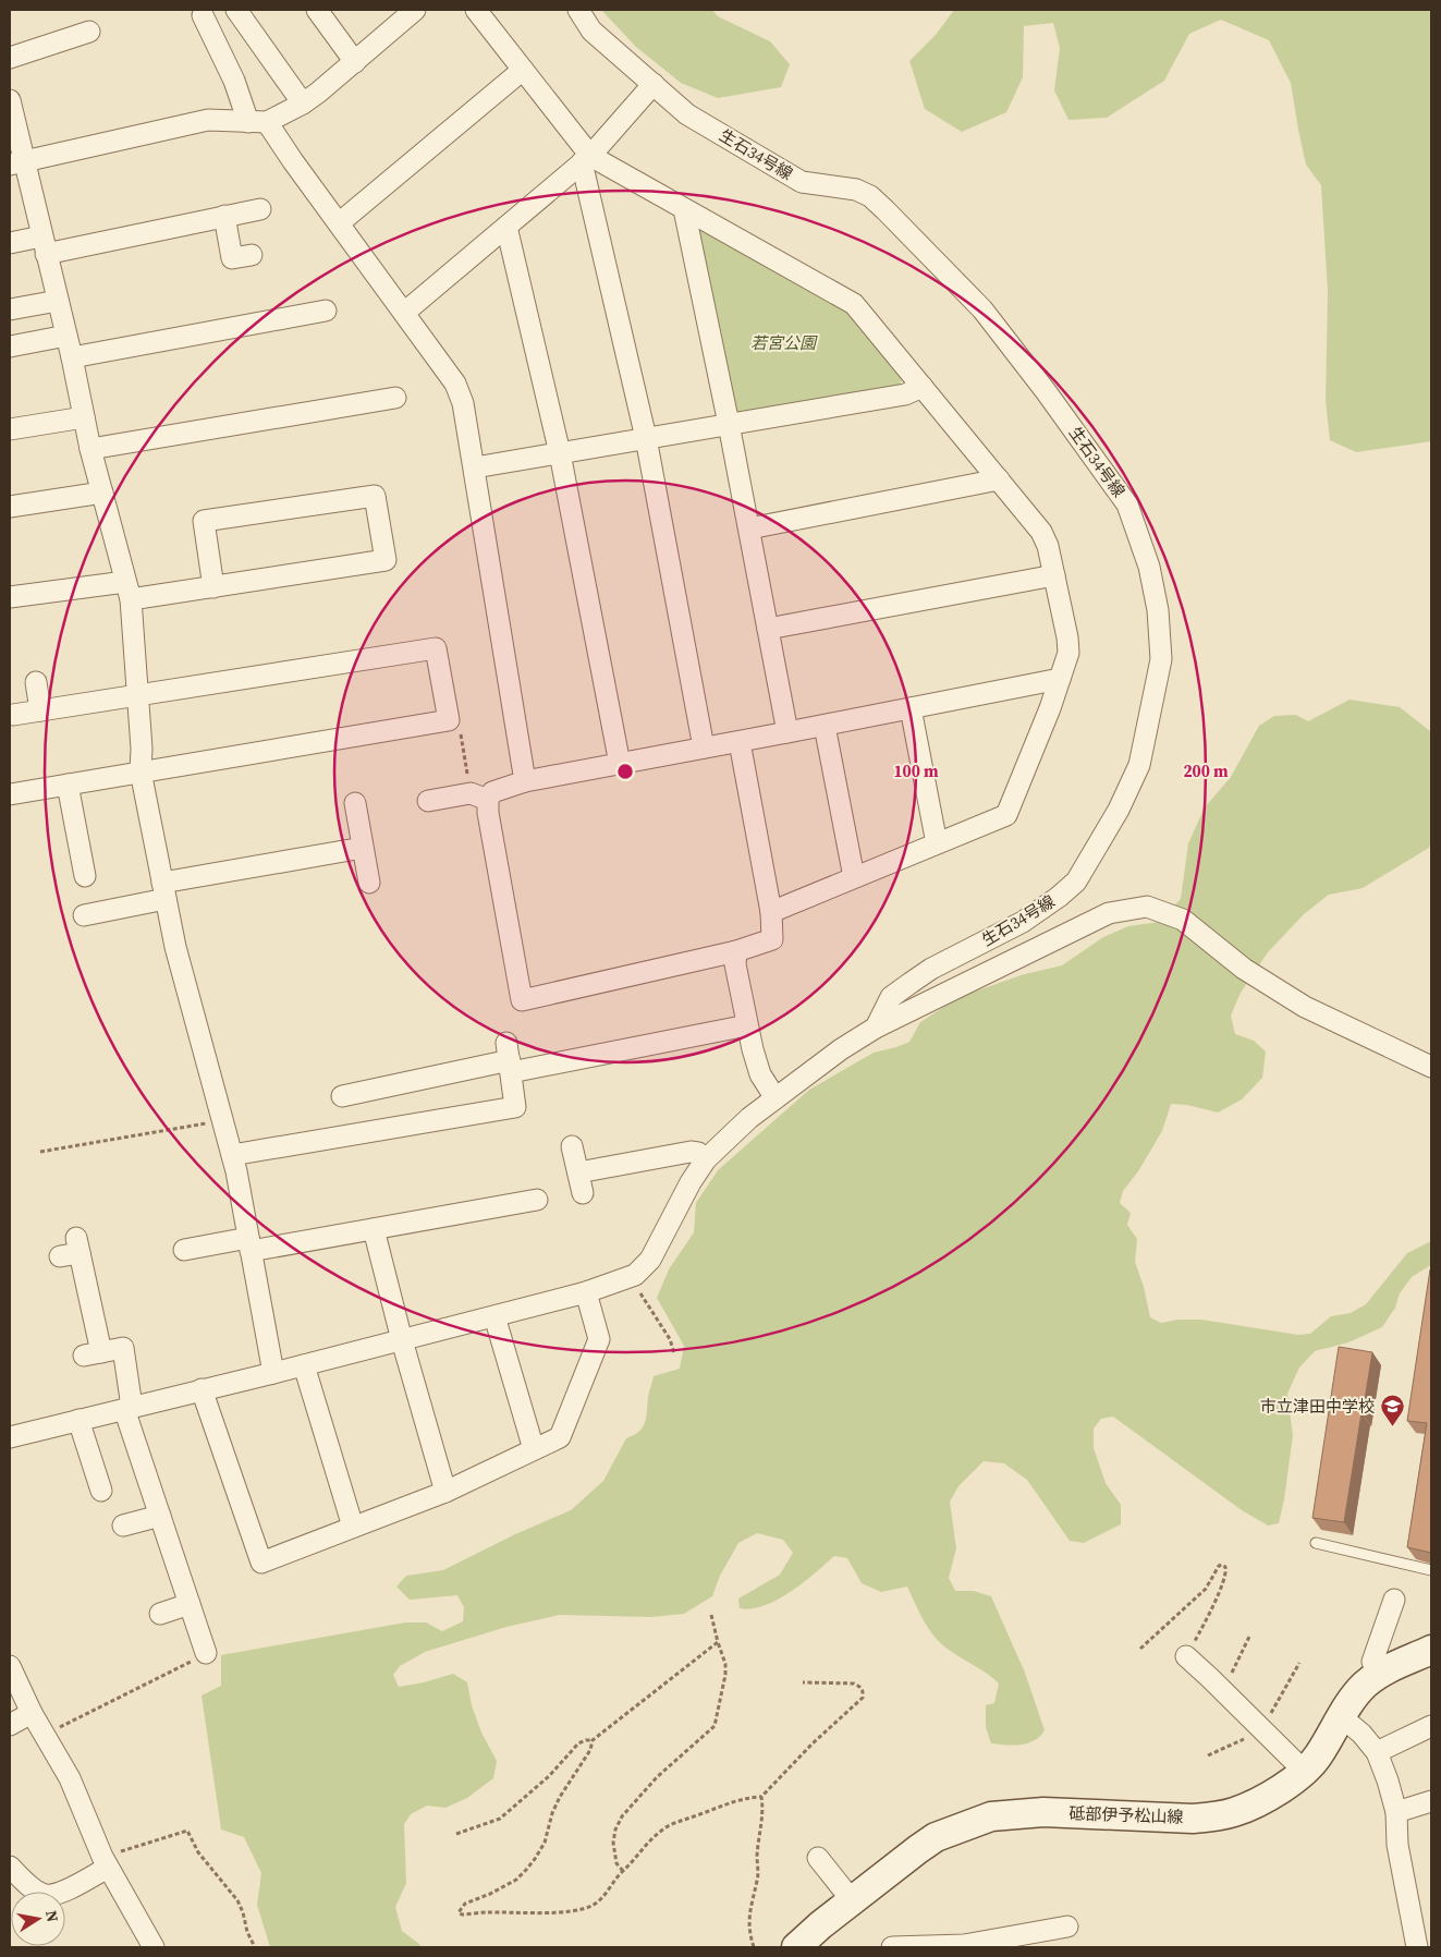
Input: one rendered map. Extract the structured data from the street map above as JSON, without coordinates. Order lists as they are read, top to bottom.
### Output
{
  "streets": {
    "main road": ["砥部伊予松山線"],
    "street": ["生石34号線"]
  },
  "parks": ["若宮公園"],
  "places": {
    "school or university": ["市立津田中学校"]
  },
  "north": "right",
  "rings": ["100 m", "200 m"]
}
